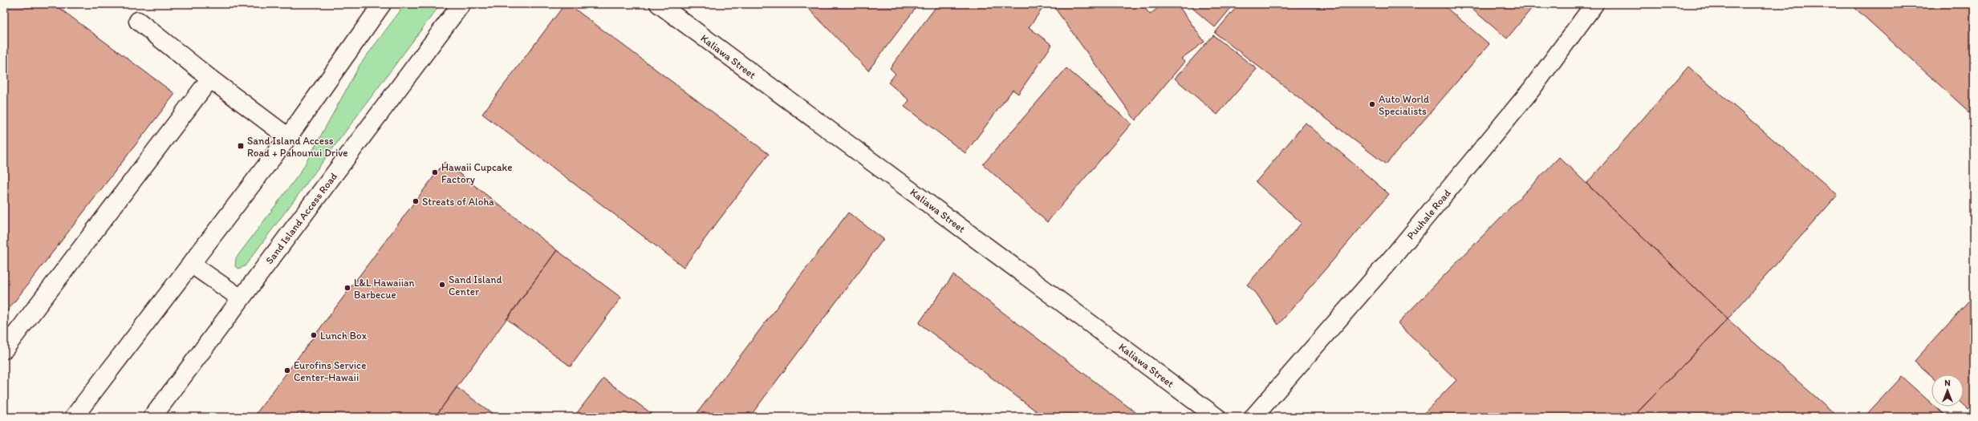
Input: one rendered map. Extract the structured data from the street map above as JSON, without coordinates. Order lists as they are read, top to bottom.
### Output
{
  "streets": {
    "street": ["Kaliawa Street", "Puuhale Road", "Sand Island Access Road"]
  },
  "places": {
    "other": [
      "Auto World Specialists",
      "Hawaii Cupcake Factory",
      "Streats of Aloha",
      "Sand Island Center",
      "L&L Hawaiian Barbecue",
      "Lunch Box",
      "Eurofins Service Center-Hawaii"
    ],
    "transit": ["Sand Island Access Road + Pahounui Drive"]
  },
  "north": "top"
}
